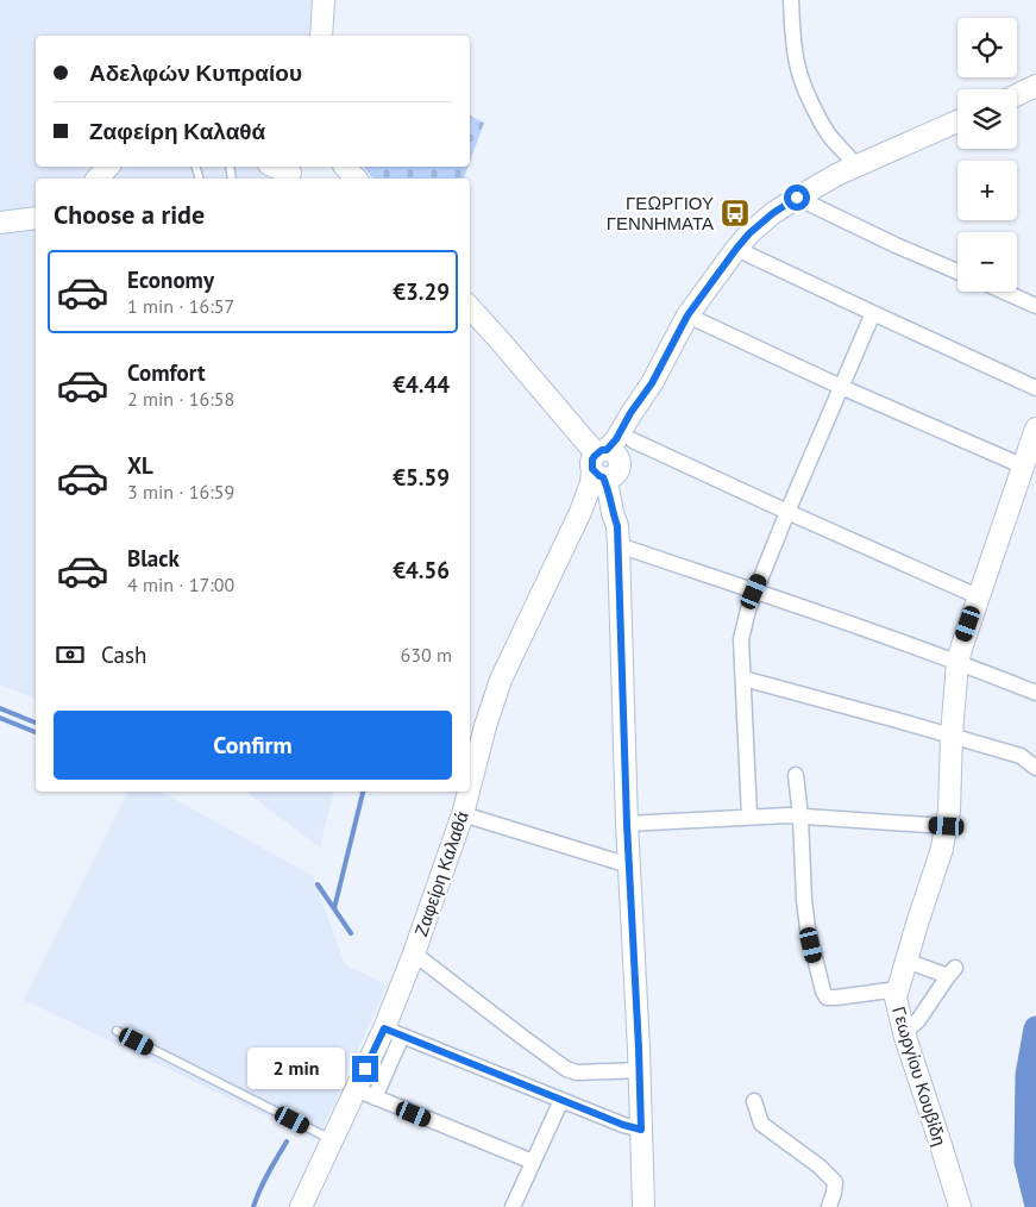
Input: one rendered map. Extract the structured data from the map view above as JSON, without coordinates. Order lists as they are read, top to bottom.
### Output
{
  "streets": {
    "street": ["Ζαφείρη Καλαθά", "Γεωργίου Κουβίδη"]
  },
  "places": {
    "bus stop": ["ΓΕΩΡΓΙΟΥ ΓΕΝΝΗΜΑΤΑ"]
  },
  "page": {
    "map_buttons": ["+", "−"],
    "banner": ["Αδελφών Κυπραίου", "Ζαφείρη Καλαθά"],
    "heading": "Choose a ride",
    "list": [
      {
        "name": "Economy",
        "note": "1 min · 16:57",
        "value": "€3.29"
      },
      {
        "name": "Comfort",
        "note": "2 min · 16:58",
        "value": "€4.44"
      },
      {
        "name": "XL",
        "note": "3 min · 16:59",
        "value": "€5.59"
      },
      {
        "name": "Black",
        "note": "4 min · 17:00",
        "value": "€4.56"
      }
    ],
    "pay": ["Cash", "630 m"],
    "buttons": "Confirm",
    "bubble": "2 min"
  }
}
